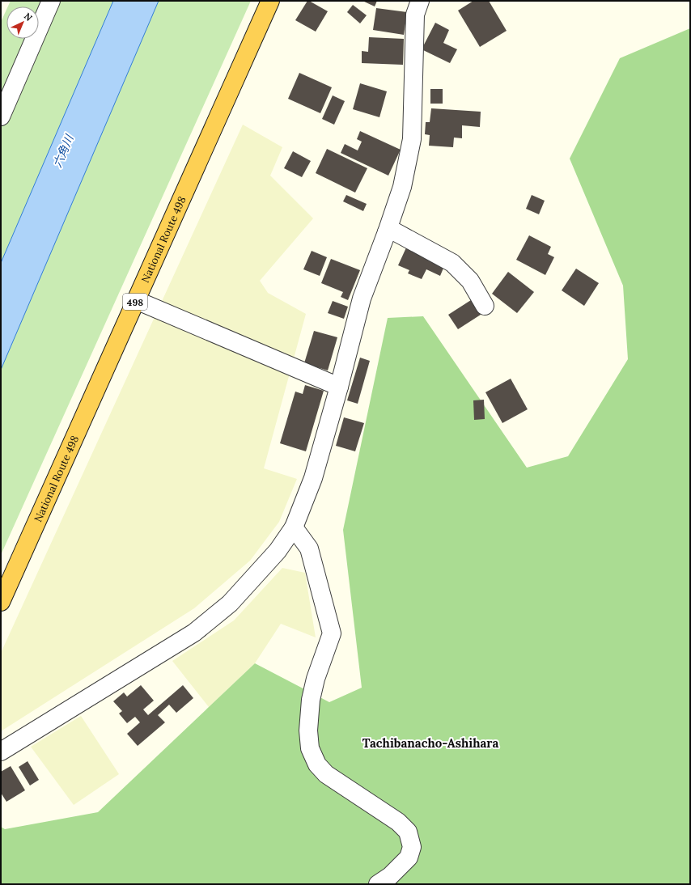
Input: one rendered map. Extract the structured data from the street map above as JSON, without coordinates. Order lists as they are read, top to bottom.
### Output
{
  "streets": {
    "highway": ["National Route 498", "498"]
  },
  "districts": ["Tachibanacho-Ashihara"],
  "water": ["六角川"],
  "north": "top right"
}
